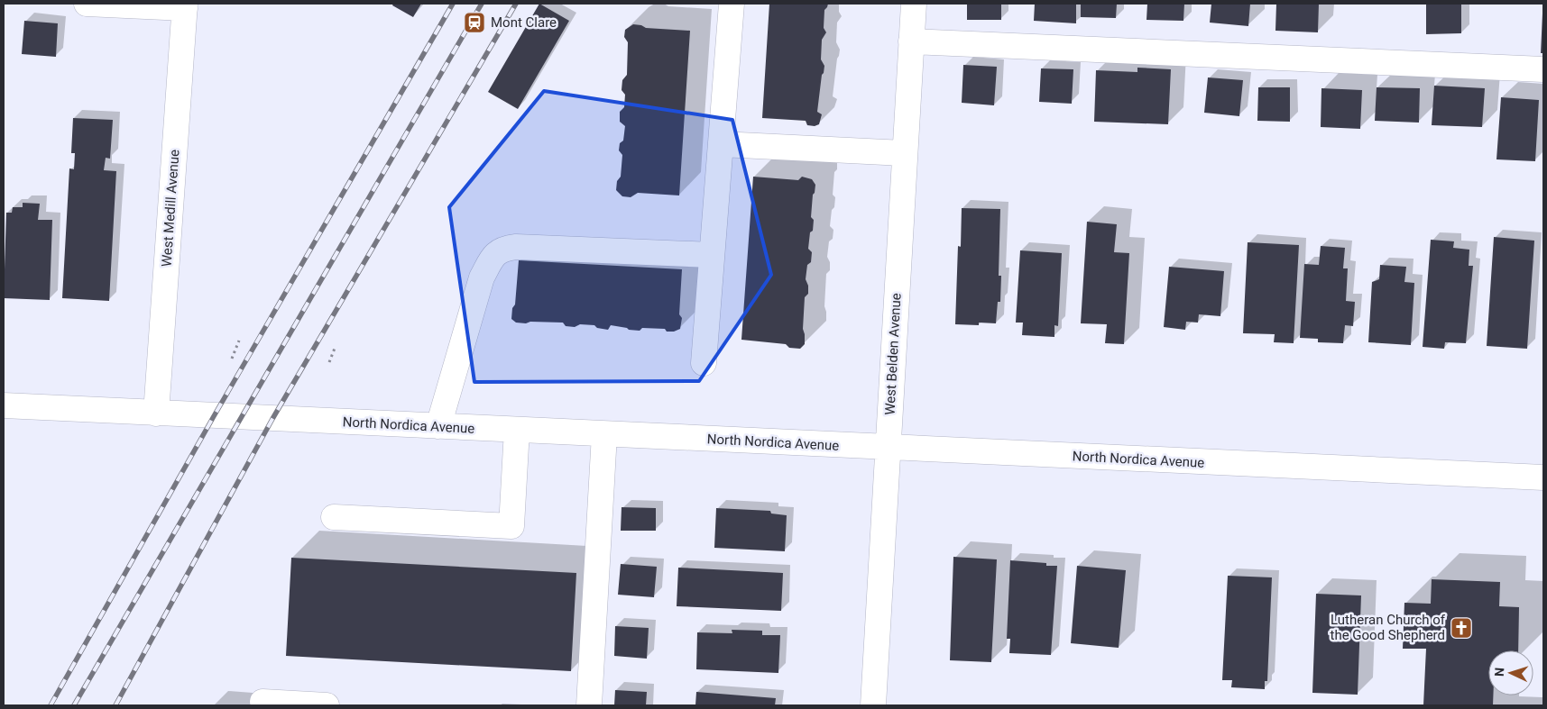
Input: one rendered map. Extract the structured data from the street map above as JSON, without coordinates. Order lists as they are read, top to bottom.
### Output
{
  "streets": {
    "street": ["West Medill Avenue", "West Belden Avenue", "North Nordica Avenue"]
  },
  "crossings": [
    ["West Medill Avenue", "North Nordica Avenue"],
    ["West Belden Avenue", "North Nordica Avenue"]
  ],
  "places": {
    "station": ["Mont Clare"],
    "church": ["Lutheran Church of the Good Shepherd"]
  },
  "north": "left"
}
